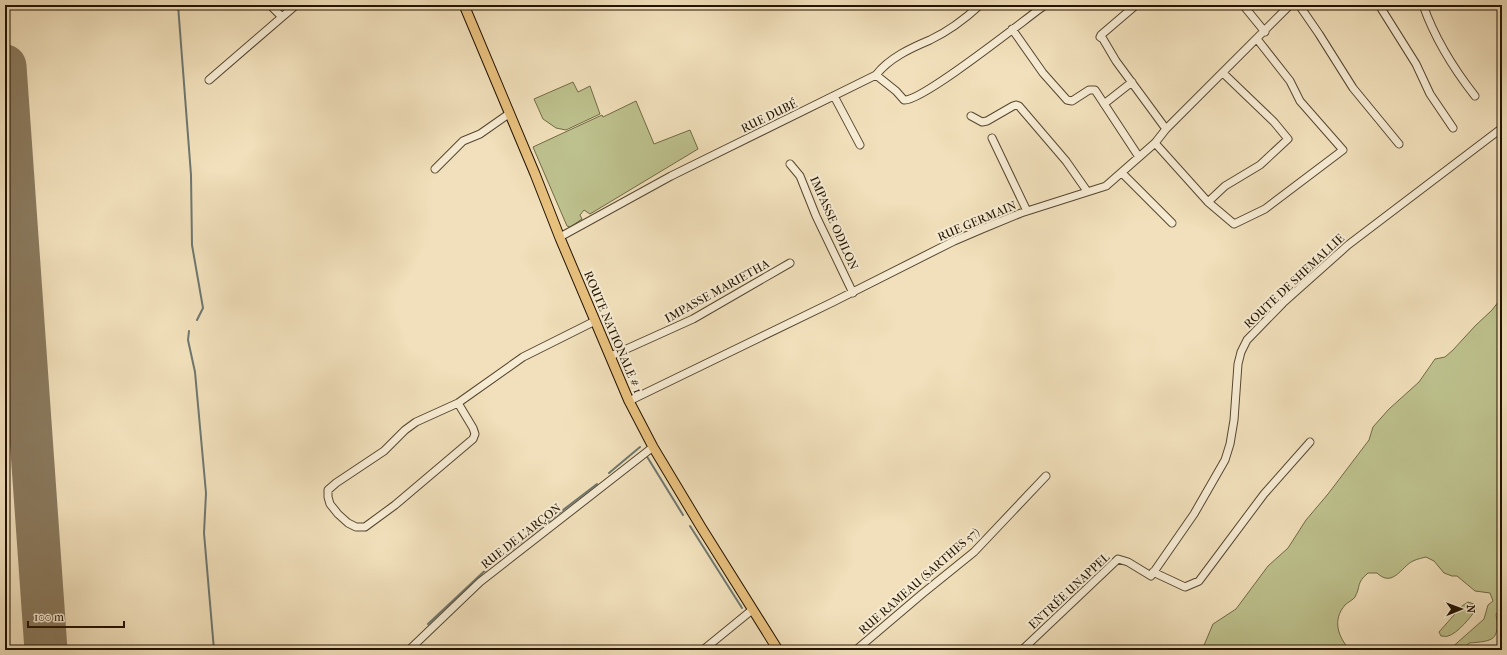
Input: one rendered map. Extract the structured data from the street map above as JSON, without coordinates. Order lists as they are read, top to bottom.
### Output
{
  "streets": {
    "main road": ["ROUTE NATIONALE # 1"],
    "street": [
      "RUE DUBÉ",
      "RUE GERMAIN",
      "IMPASSE ODILON",
      "ROUTE DE SHEMALLIE",
      "IMPASSE MARIETHA",
      "RUE DE L'ARÇON",
      "RUE RAMEAU (SARTHES 57)",
      "ENTRÉE UNAPPEL"
    ]
  },
  "crossings": [
    ["RUE DUBÉ", "ROUTE NATIONALE # 1"],
    ["RUE GERMAIN", "IMPASSE ODILON"],
    ["RUE GERMAIN", "ROUTE NATIONALE # 1"],
    ["ROUTE DE SHEMALLIE", "ENTRÉE UNAPPEL"],
    ["IMPASSE MARIETHA", "ROUTE NATIONALE # 1"],
    ["ROUTE NATIONALE # 1", "RUE DE L'ARÇON"]
  ],
  "scale_bar": "100 m",
  "north": "right"
}
